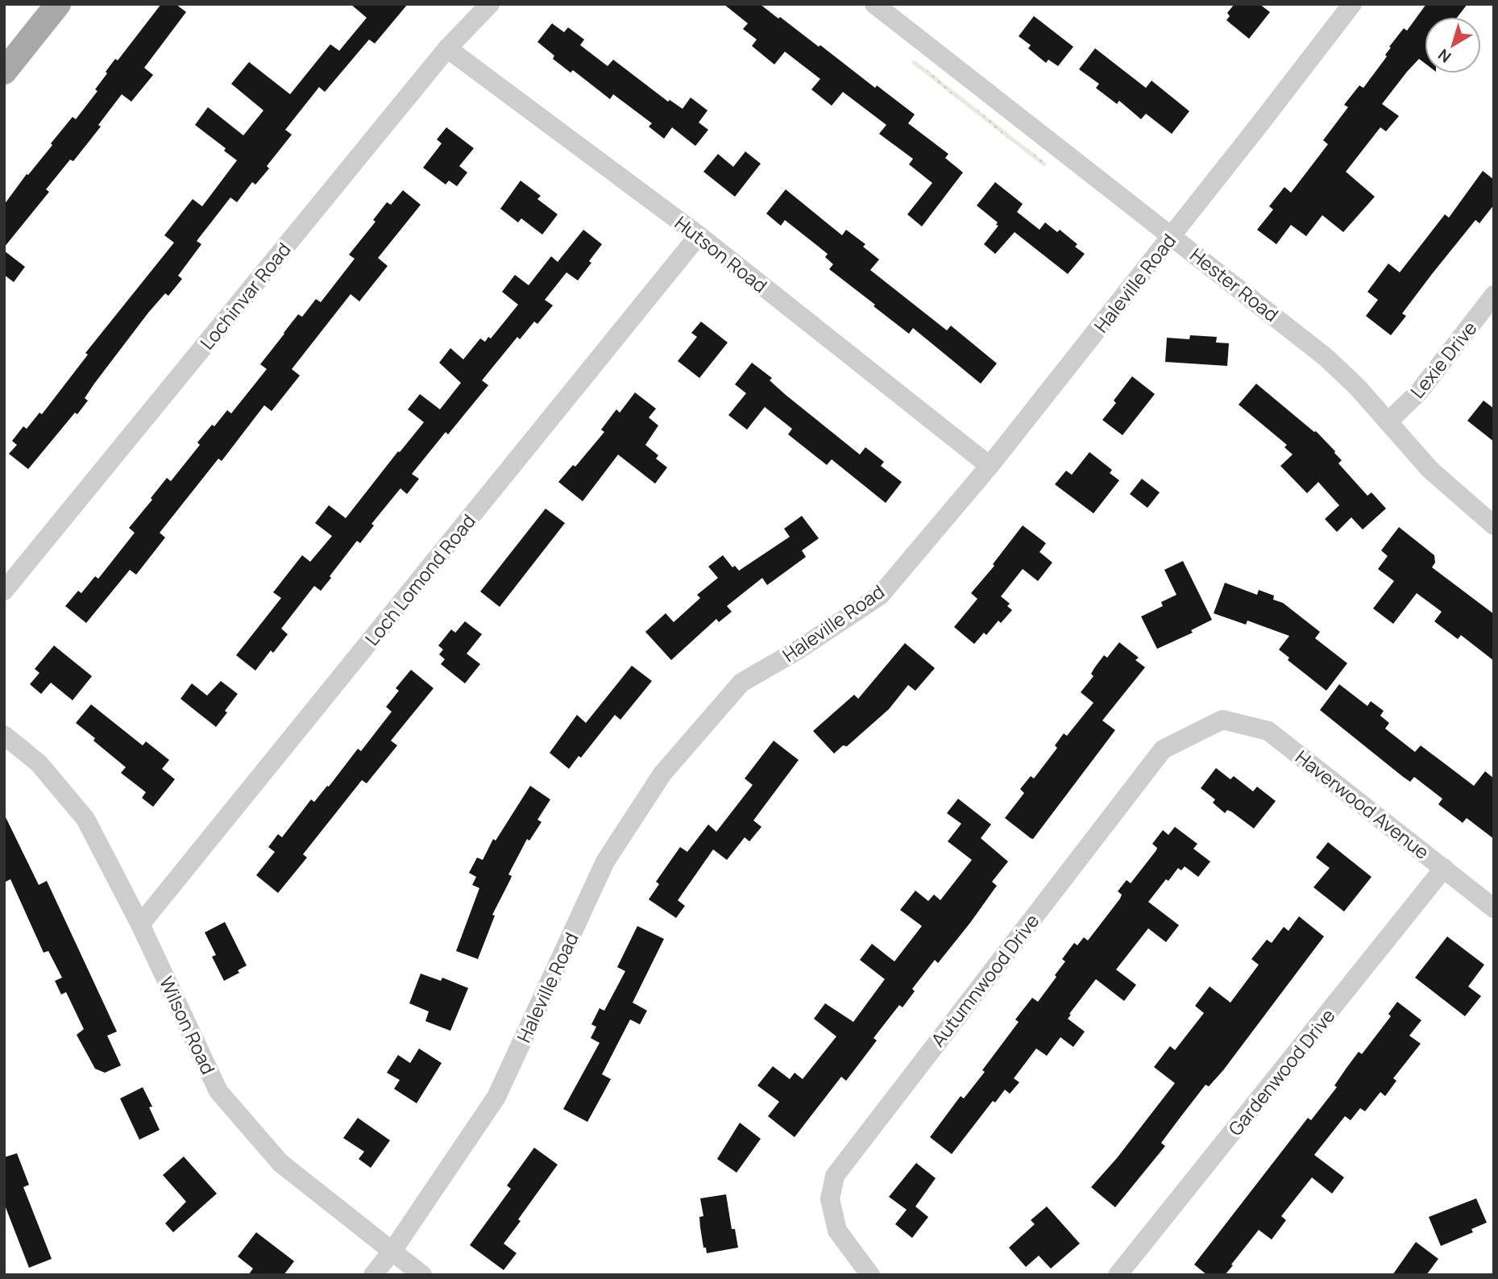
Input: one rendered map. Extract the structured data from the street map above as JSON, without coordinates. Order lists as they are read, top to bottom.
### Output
{
  "streets": {
    "street": [
      "Hutson Road",
      "Haleville Road",
      "Hester Road",
      "Lochinvar Road",
      "Lexie Drive",
      "Loch Lomond Road",
      "Haverwood Avenue",
      "Autumnwood Drive",
      "Wilson Road",
      "Gardenwood Drive"
    ]
  },
  "crossings": [
    ["Hutson Road", "Haleville Road"],
    ["Hutson Road", "Lochinvar Road"],
    ["Hutson Road", "Loch Lomond Road"],
    ["Haleville Road", "Hester Road"],
    ["Haleville Road", "Wilson Road"],
    ["Hester Road", "Lexie Drive"],
    ["Loch Lomond Road", "Wilson Road"],
    ["Haverwood Avenue", "Autumnwood Drive"],
    ["Haverwood Avenue", "Gardenwood Drive"]
  ],
  "north": "bottom left"
}
